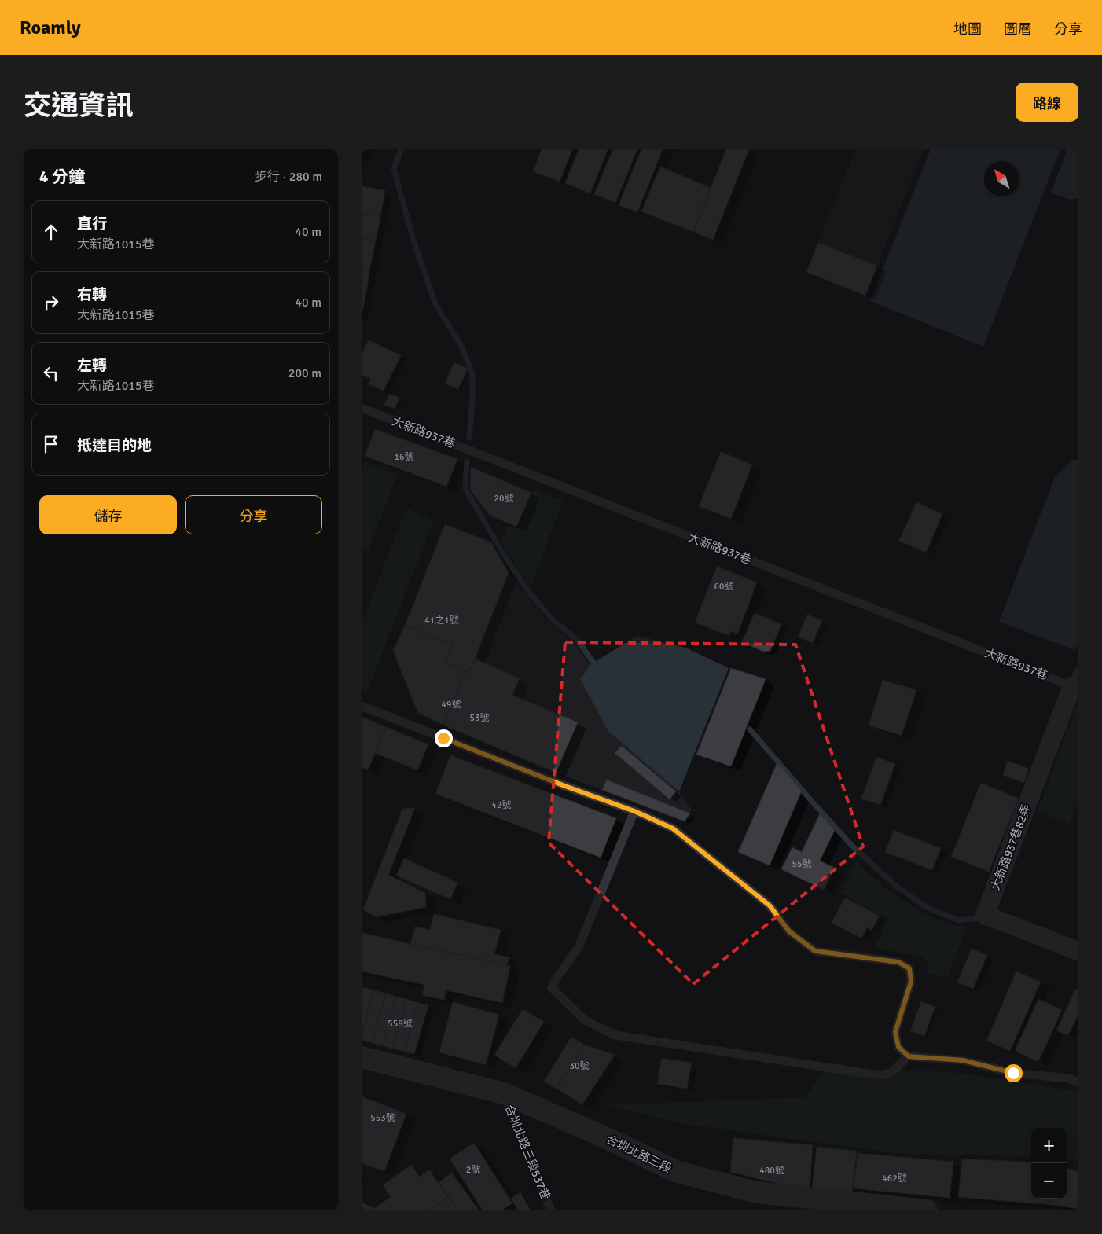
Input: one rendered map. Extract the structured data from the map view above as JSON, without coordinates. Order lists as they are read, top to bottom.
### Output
{
  "streets": {
    "street": ["大新路937巷82弄", "合圳北路三段"],
    "lane": ["大新路937巷", "合圳北路三段537巷"]
  },
  "crossings": [
    ["大新路937巷", "大新路937巷82弄"],
    ["合圳北路三段537巷", "合圳北路三段"]
  ],
  "house_numbers": [
    "16號",
    "20號",
    "60號",
    "41之1號",
    "49號",
    "53號",
    "42號",
    "55號",
    "558號",
    "30號",
    "553號",
    "2號",
    "480號",
    "462號"
  ],
  "north": "top left",
  "page": {
    "header": "Roamly",
    "nav": ["地圖", "圖層", "分享"],
    "title": "交通資訊",
    "buttons": [
      "路線",
      ["儲存", "分享"]
    ],
    "heading": ["4 分鐘", "步行 · 280 m"],
    "list": [
      ["直行", "大新路1015巷", "40 m"],
      ["右轉", "大新路1015巷", "40 m"],
      ["左轉", "大新路1015巷", "200 m"],
      "抵達目的地"
    ],
    "map_buttons": ["+", "−"]
  }
}
